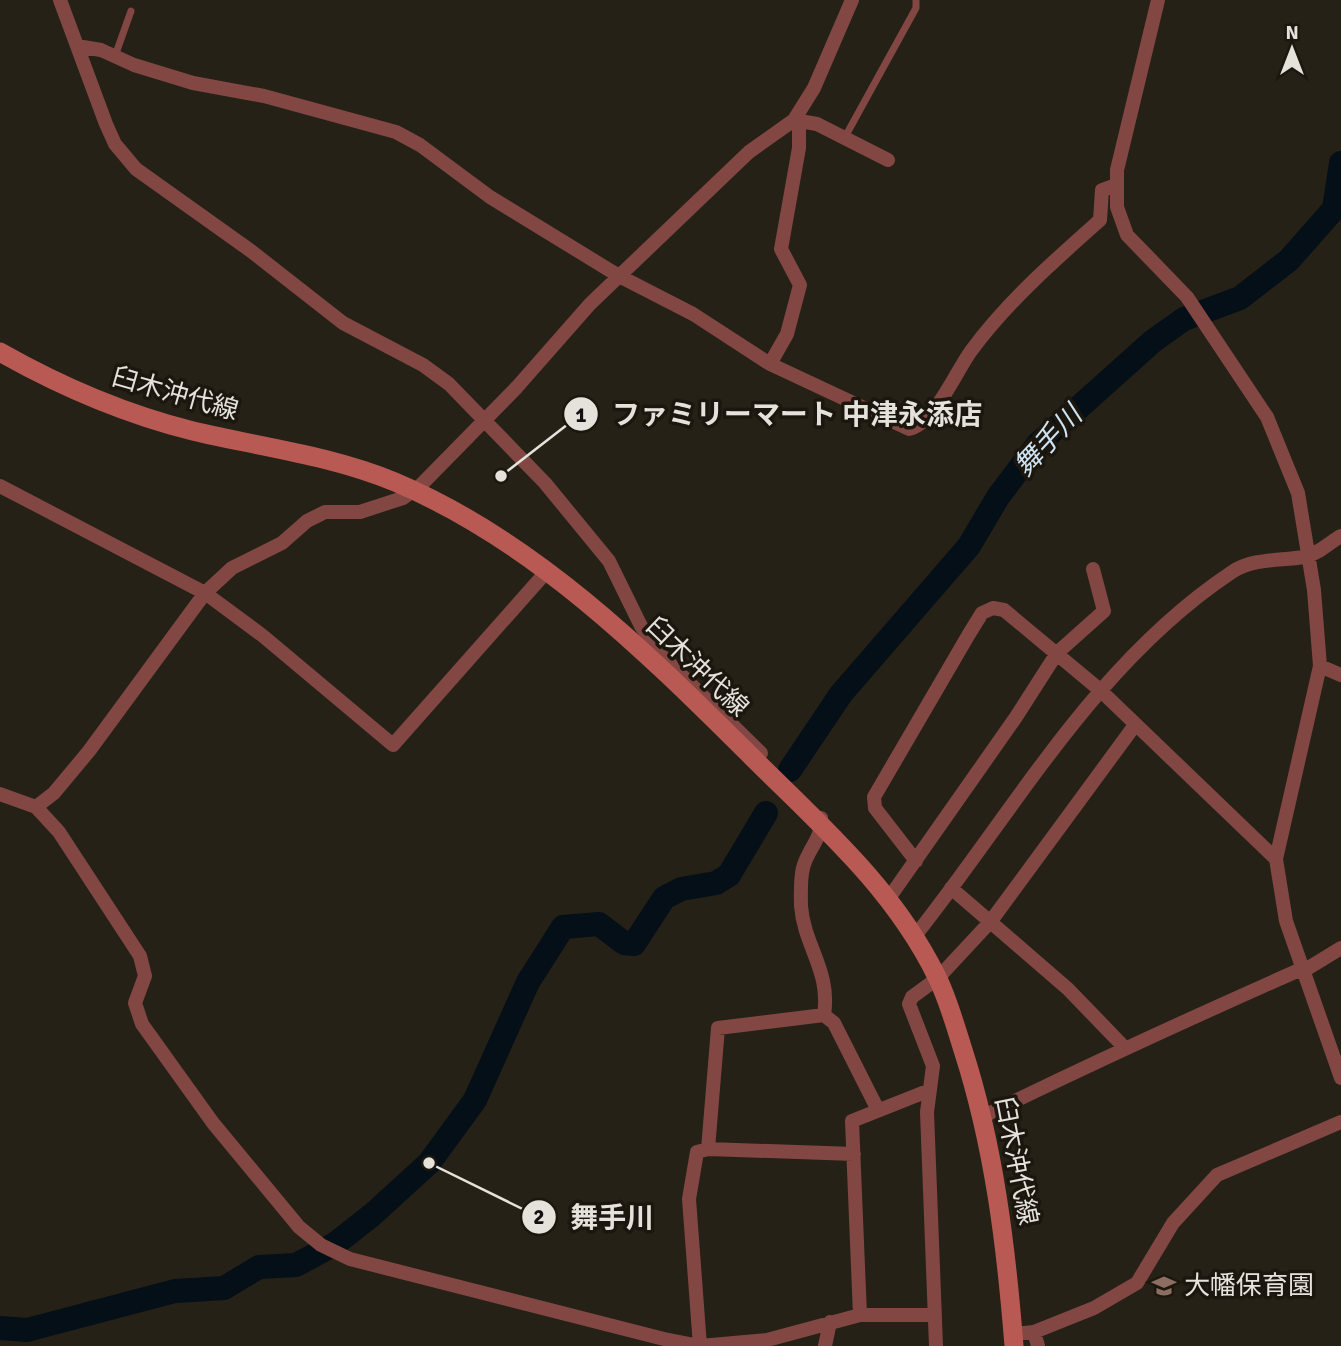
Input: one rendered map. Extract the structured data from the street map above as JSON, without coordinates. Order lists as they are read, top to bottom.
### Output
{
  "streets": {
    "main road": ["臼木沖代線"]
  },
  "water": ["舞手川"],
  "places": {
    "other": ["ファミリーマート 中津永添店", "舞手川"],
    "school or university": ["大幡保育園"]
  },
  "north": "top"
}
